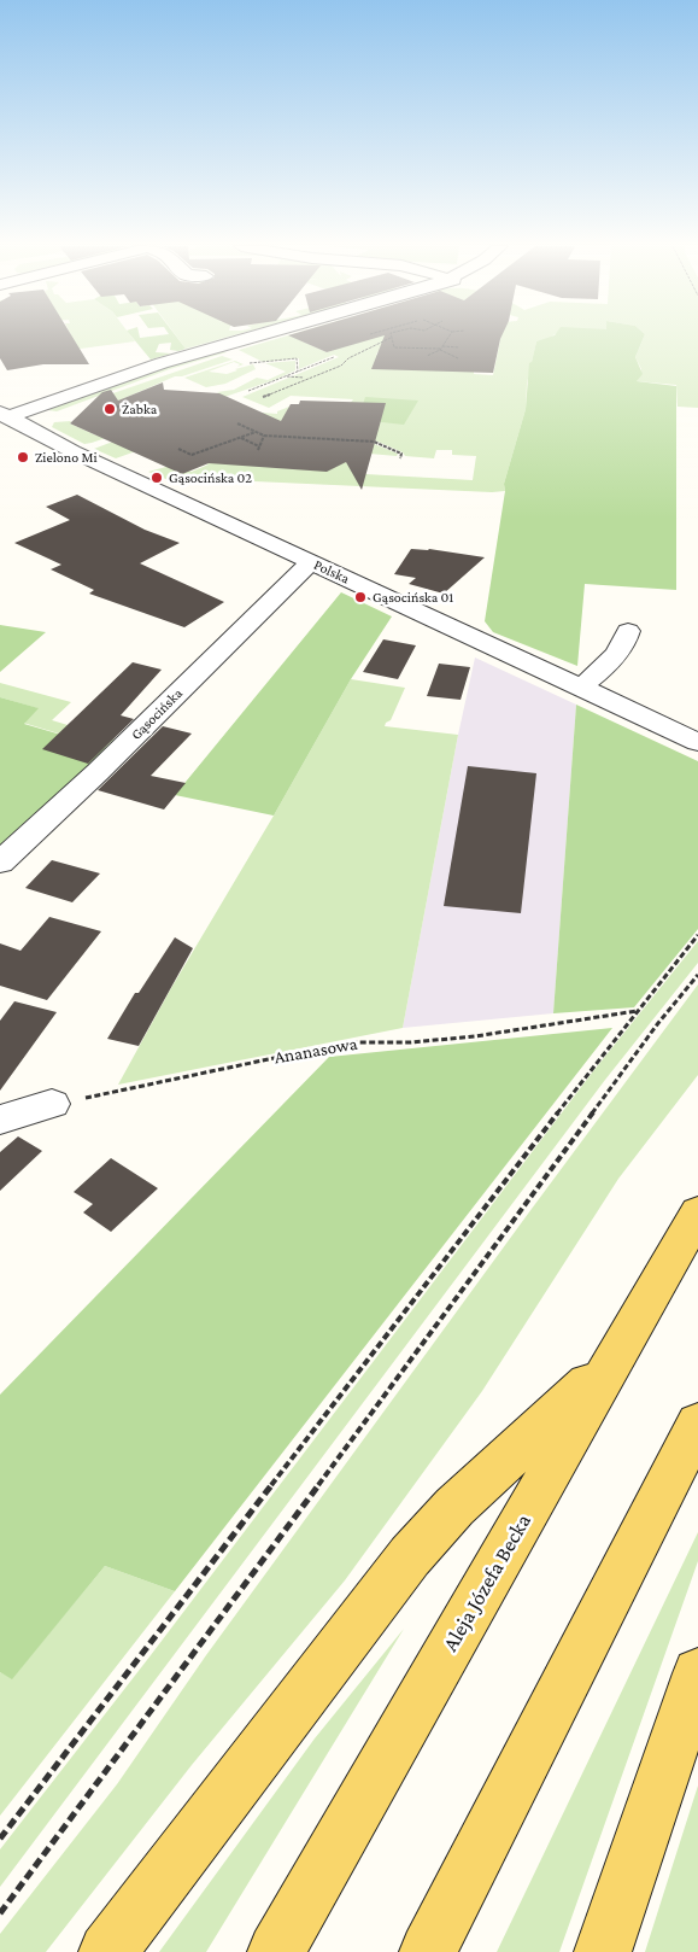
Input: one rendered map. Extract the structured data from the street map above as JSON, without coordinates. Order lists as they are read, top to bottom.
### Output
{
  "streets": {
    "main road": ["Aleja Józefa Becka"],
    "street": ["Polska", "Gąsocińska"],
    "path": ["Ananasowa"]
  },
  "crossings": [
    ["Polska", "Gąsocińska"]
  ],
  "places": [
    "Żabka",
    "Zielono Mi",
    "Gąsocińska 02",
    "Gąsocińska 01"
  ]
}
